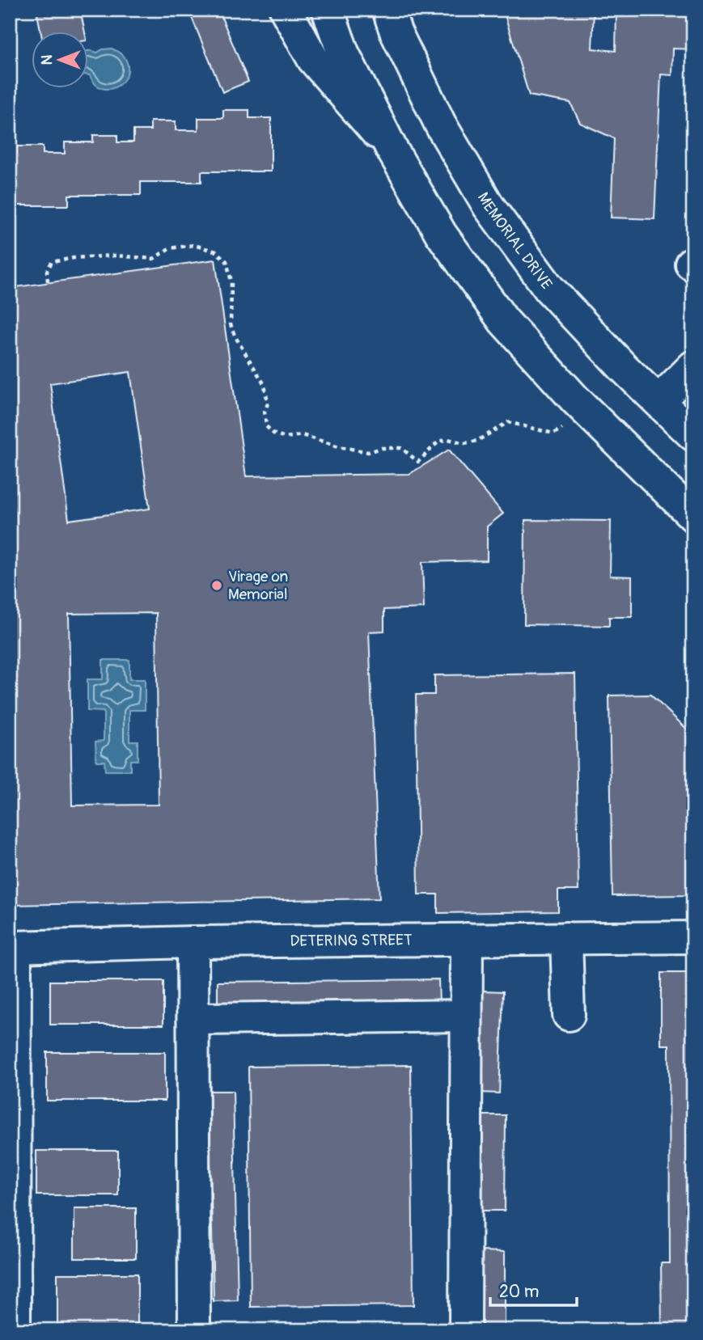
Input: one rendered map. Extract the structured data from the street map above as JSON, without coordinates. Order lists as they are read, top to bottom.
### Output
{
  "streets": {
    "street": ["MEMORIAL DRIVE", "DETERING STREET"]
  },
  "places": ["Virage on Memorial"],
  "scale_bar": "20 m",
  "north": "left"
}
